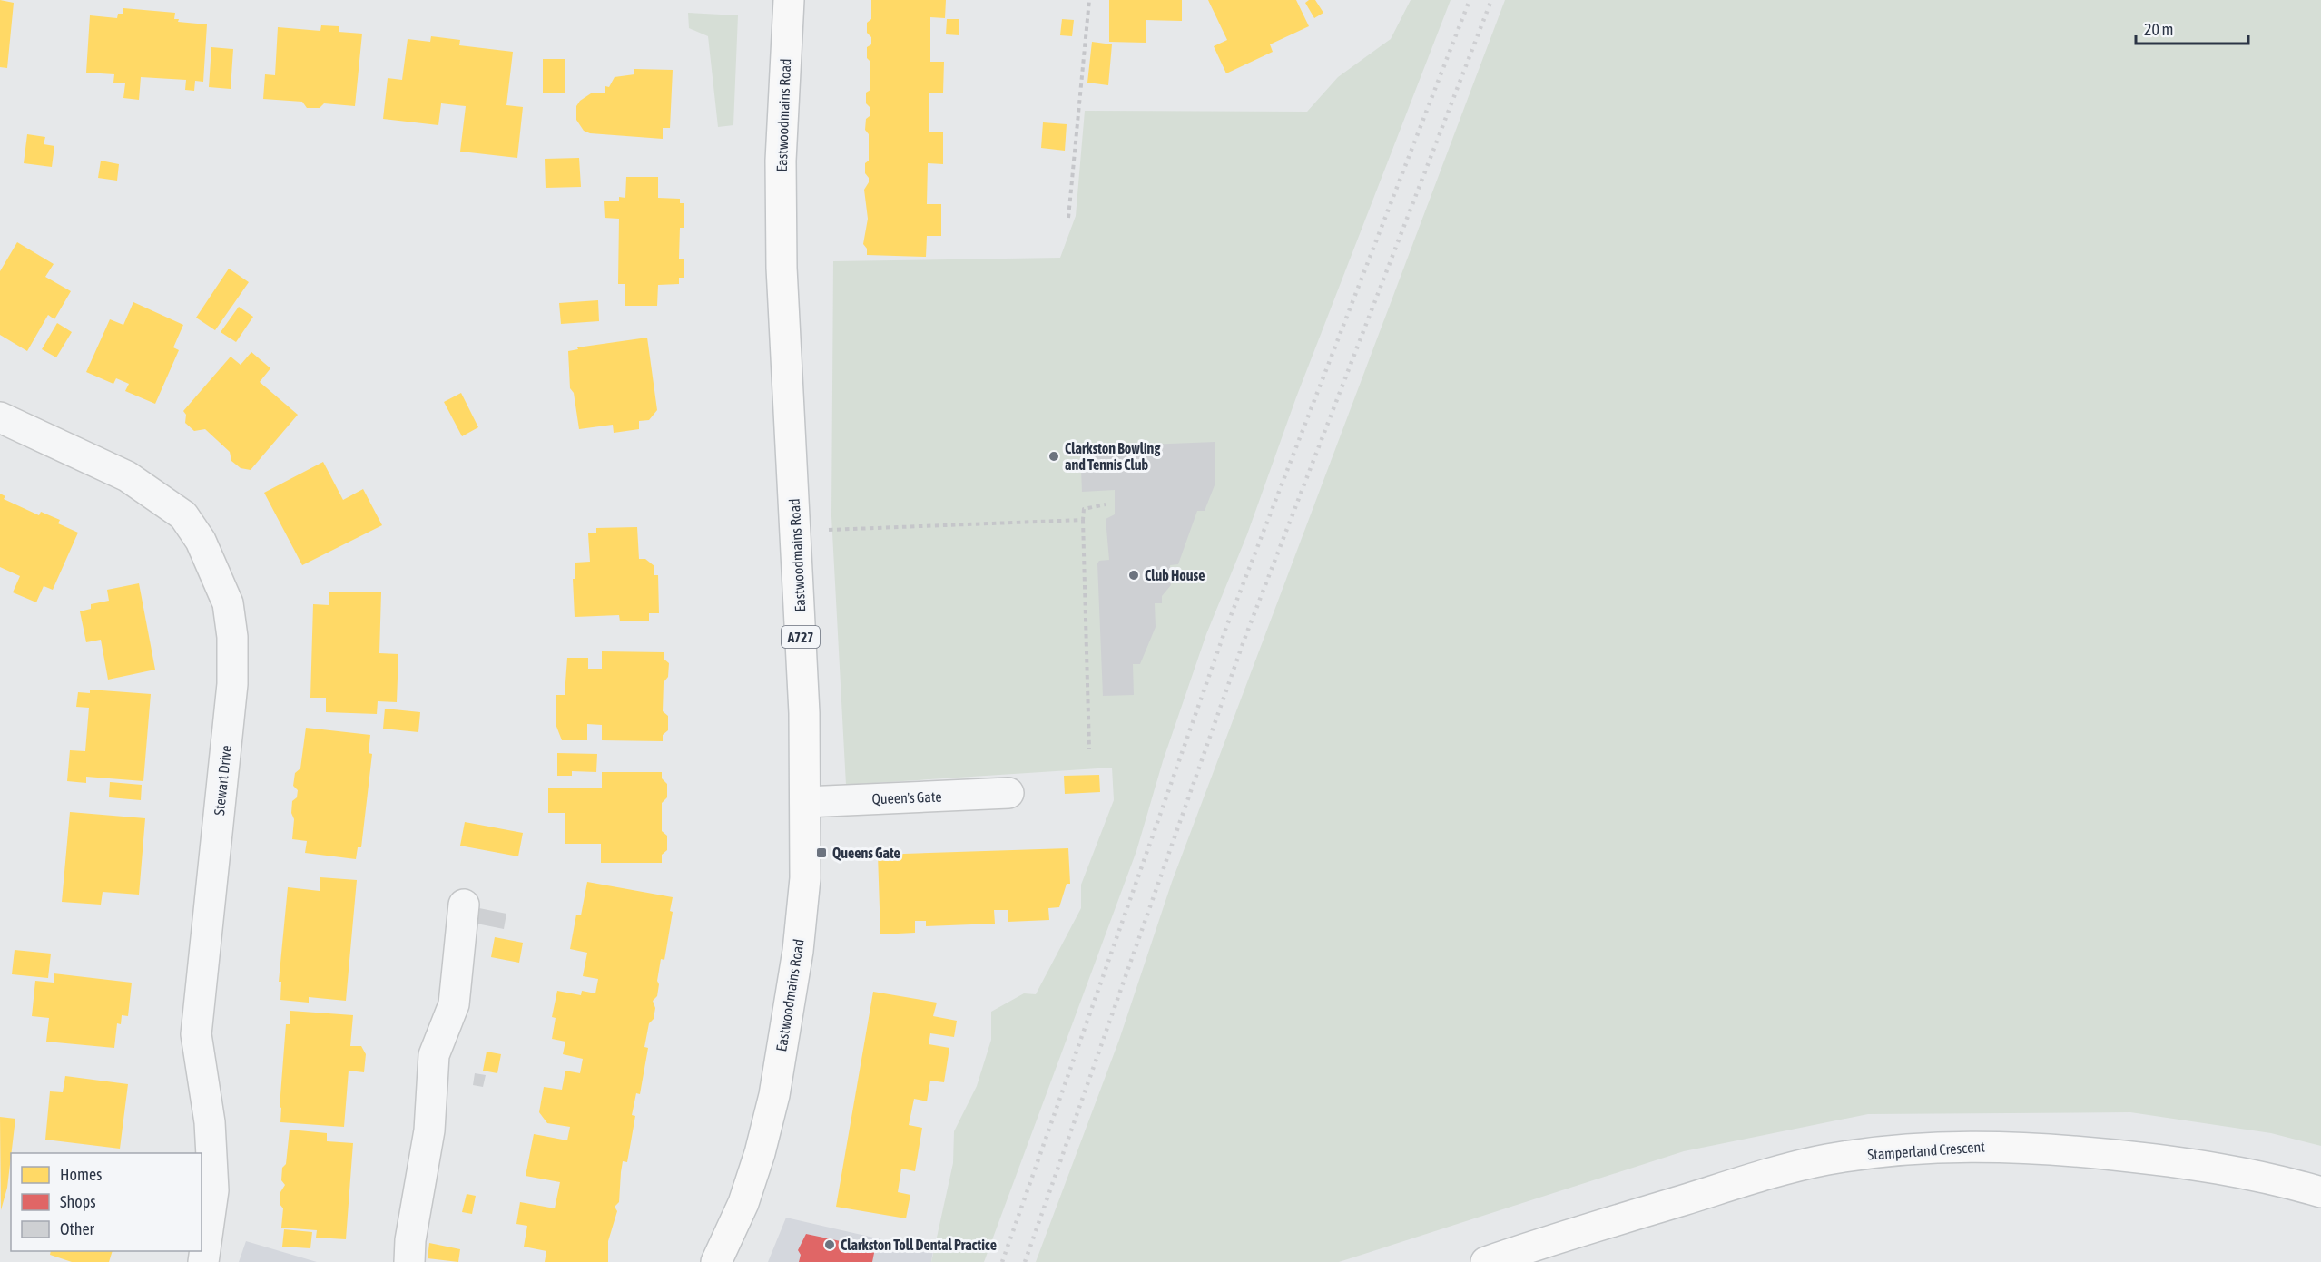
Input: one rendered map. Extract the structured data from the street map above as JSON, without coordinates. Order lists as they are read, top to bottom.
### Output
{
  "streets": {
    "main road": ["Eastwoodmains Road", "A727", "Stamperland Crescent"],
    "street": ["Stewart Drive", "Queen's Gate"]
  },
  "crossings": [
    ["Eastwoodmains Road", "Queen's Gate"]
  ],
  "places": {
    "other": ["Clarkston Bowling and Tennis Club", "Club House", "Clarkston Toll Dental Practice"],
    "transit": ["Queens Gate"]
  },
  "legend": ["Homes", "Shops", "Other"],
  "scale_bar": "20 m"
}
